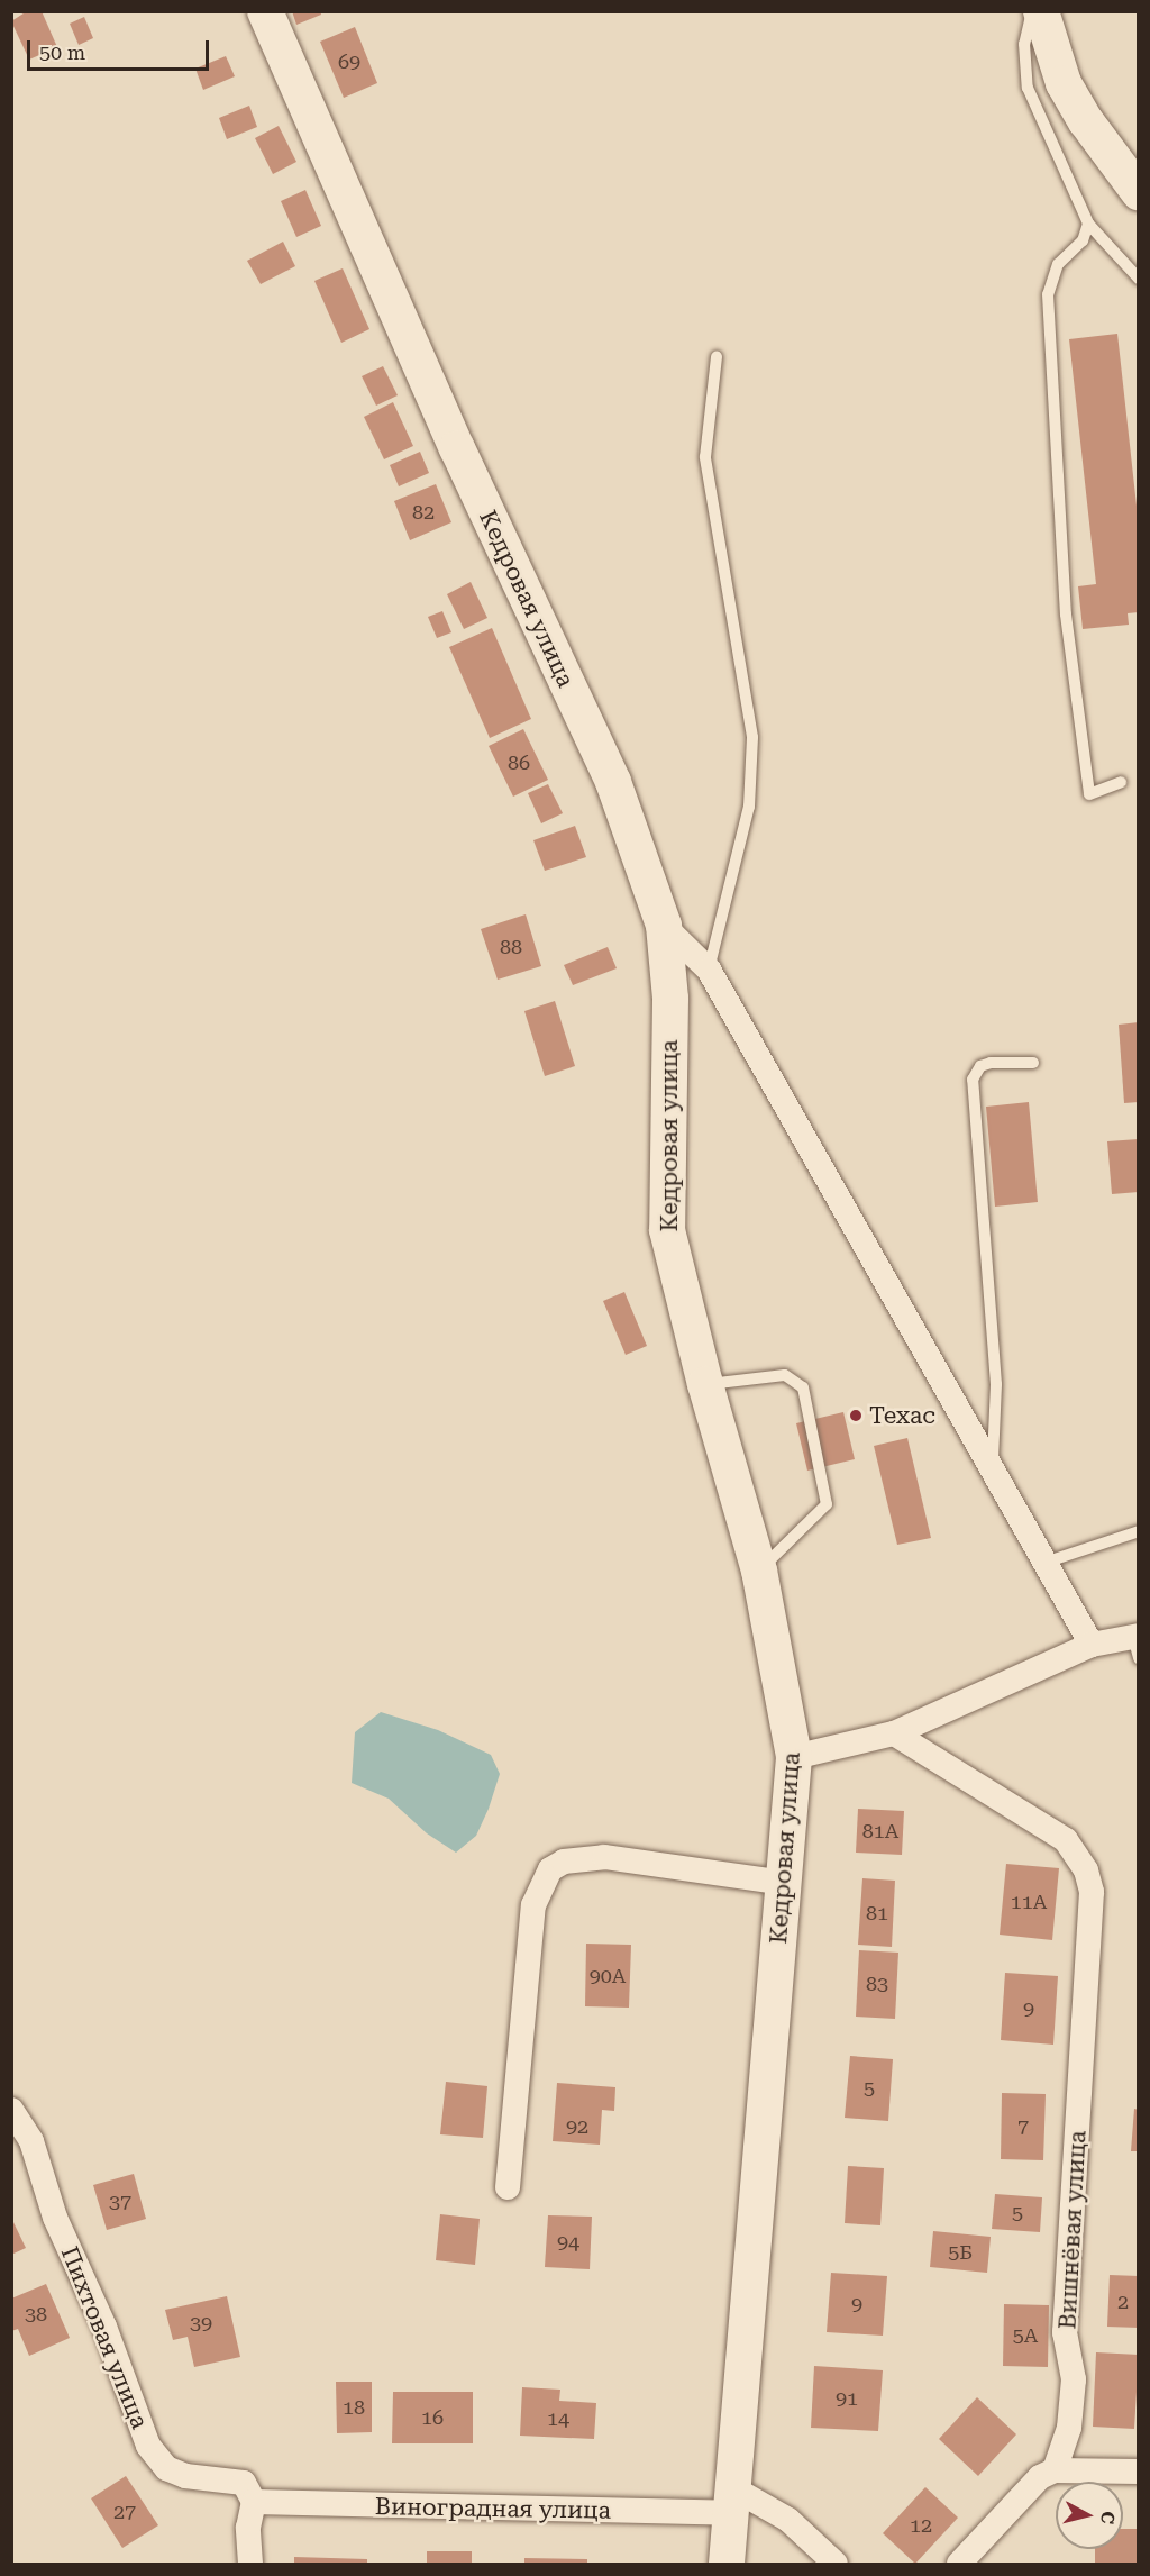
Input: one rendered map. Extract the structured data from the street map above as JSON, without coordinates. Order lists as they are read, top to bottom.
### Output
{
  "streets": {
    "street": [
      "Кедровая улица",
      "Вишнёвая улица",
      "Пихтовая улица",
      "Виноградная улица"
    ]
  },
  "crossings": [
    ["Кедровая улица", "Виноградная улица"],
    ["Пихтовая улица", "Виноградная улица"]
  ],
  "places": ["Техас"],
  "house_numbers": [
    "69",
    "82",
    "86",
    "88",
    "81А",
    "11А",
    "81",
    "90А",
    "83",
    "9",
    "5",
    "92",
    "7",
    "37",
    "5",
    "94",
    "5Б",
    "2",
    "9",
    "38",
    "39",
    "5А",
    "91",
    "18",
    "16",
    "14",
    "27",
    "12"
  ],
  "scale_bar": "50 m",
  "north": "right"
}
